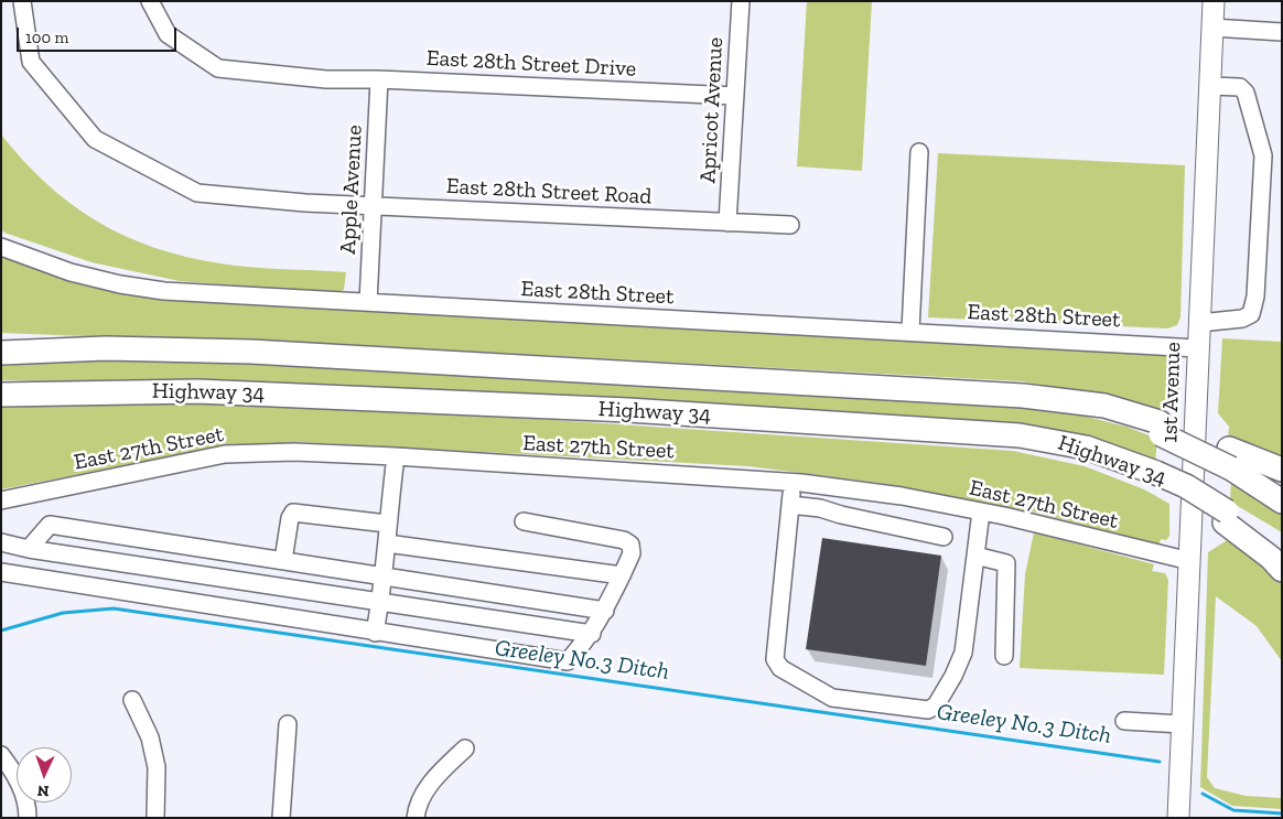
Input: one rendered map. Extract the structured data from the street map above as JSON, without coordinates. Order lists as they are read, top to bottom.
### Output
{
  "streets": {
    "highway": ["Highway 34"],
    "main road": ["1st Avenue"],
    "street": [
      "East 28th Street Drive",
      "Apricot Avenue",
      "Apple Avenue",
      "East 28th Street Road",
      "East 28th Street",
      "East 27th Street"
    ]
  },
  "crossings": [
    ["East 28th Street Drive", "Apricot Avenue"],
    ["East 28th Street Drive", "Apple Avenue"],
    ["Apricot Avenue", "East 28th Street Road"],
    ["Apple Avenue", "East 28th Street Road"],
    ["Apple Avenue", "East 28th Street"],
    ["East 28th Street", "1st Avenue"],
    ["1st Avenue", "East 27th Street"]
  ],
  "water": ["Greeley No.3 Ditch"],
  "scale_bar": "100 m",
  "north": "bottom"
}
